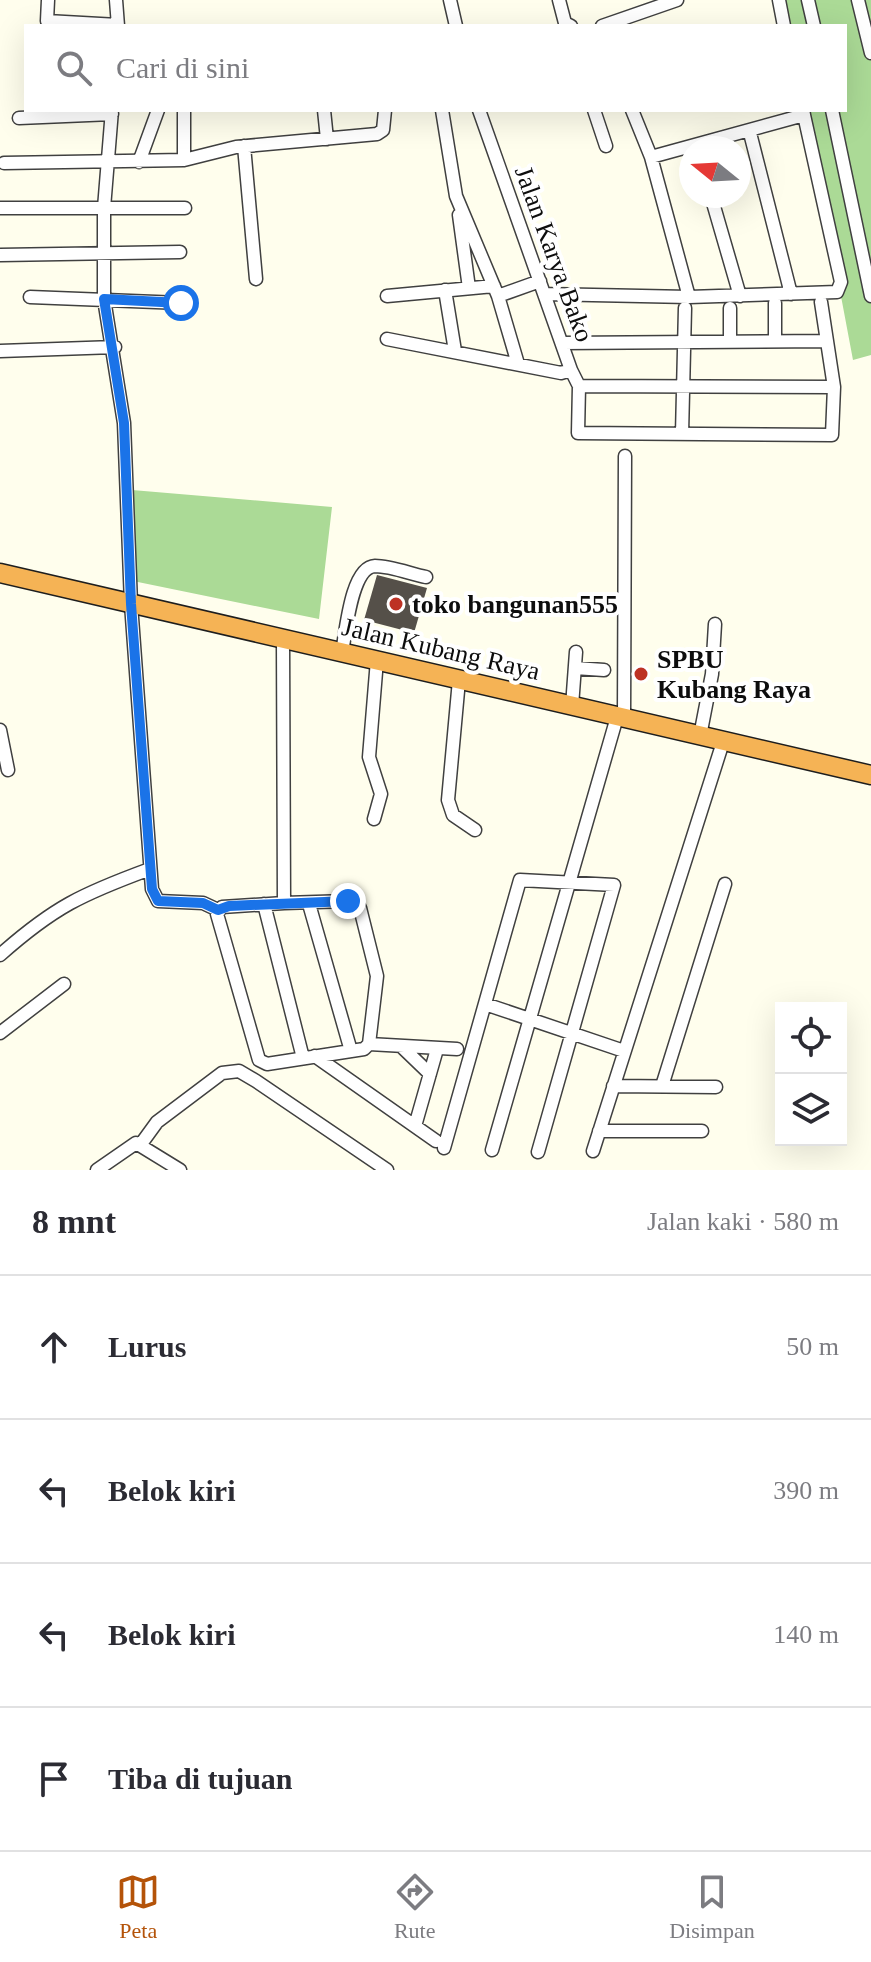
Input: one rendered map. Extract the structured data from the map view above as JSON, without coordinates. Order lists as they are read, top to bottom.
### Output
{
  "streets": {
    "highway": ["Jalan Kubang Raya"],
    "street": ["Jalan Karya Bako"]
  },
  "places": ["toko bangunan555", "SPBU Kubang Raya"],
  "north": "left",
  "page": {
    "search": "Cari di sini",
    "heading": ["8 mnt", "Jalan kaki · 580 m"],
    "list": [
      ["Lurus", "50 m"],
      ["Belok kiri", "390 m"],
      ["Belok kiri", "140 m"],
      "Tiba di tujuan"
    ],
    "nav": ["Peta", "Rute", "Disimpan"]
  }
}
